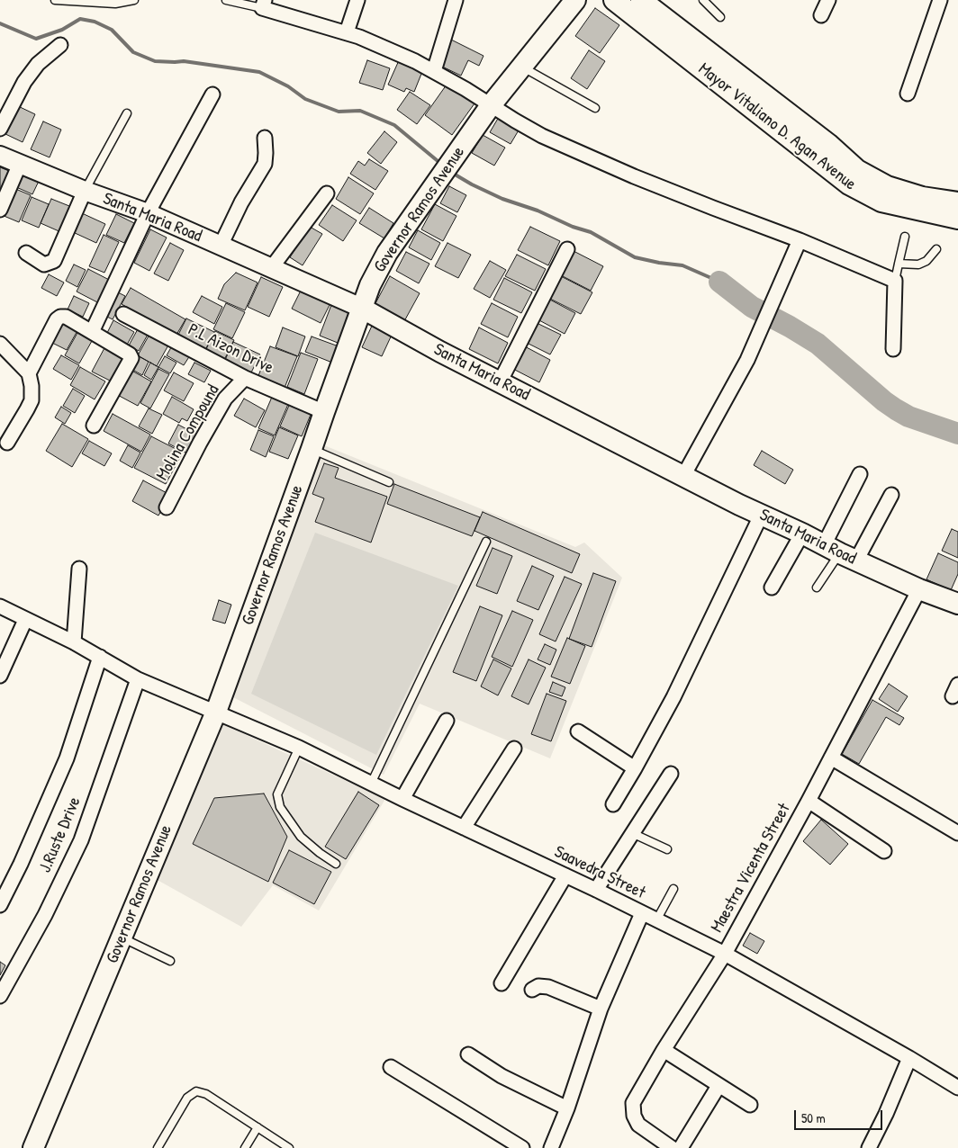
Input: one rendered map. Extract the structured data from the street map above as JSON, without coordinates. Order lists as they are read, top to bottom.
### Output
{
  "streets": {
    "main road": ["Mayor Vitaliano D. Agan Avenue", "Governor Ramos Avenue", "Santa Maria Road"],
    "street": [
      "P.L Aizon Drive",
      "Molina Compound",
      "J.Ruste Drive",
      "Maestra Vicenta Street",
      "Saavedra Street"
    ]
  },
  "crossings": [
    ["Governor Ramos Avenue", "Santa Maria Road"],
    ["Governor Ramos Avenue", "P.L Aizon Drive"],
    ["Governor Ramos Avenue", "Saavedra Street"],
    ["Santa Maria Road", "Maestra Vicenta Street"],
    ["P.L Aizon Drive", "Molina Compound"],
    ["J.Ruste Drive", "Saavedra Street"],
    ["Maestra Vicenta Street", "Saavedra Street"]
  ],
  "scale_bar": "50 m"
}
